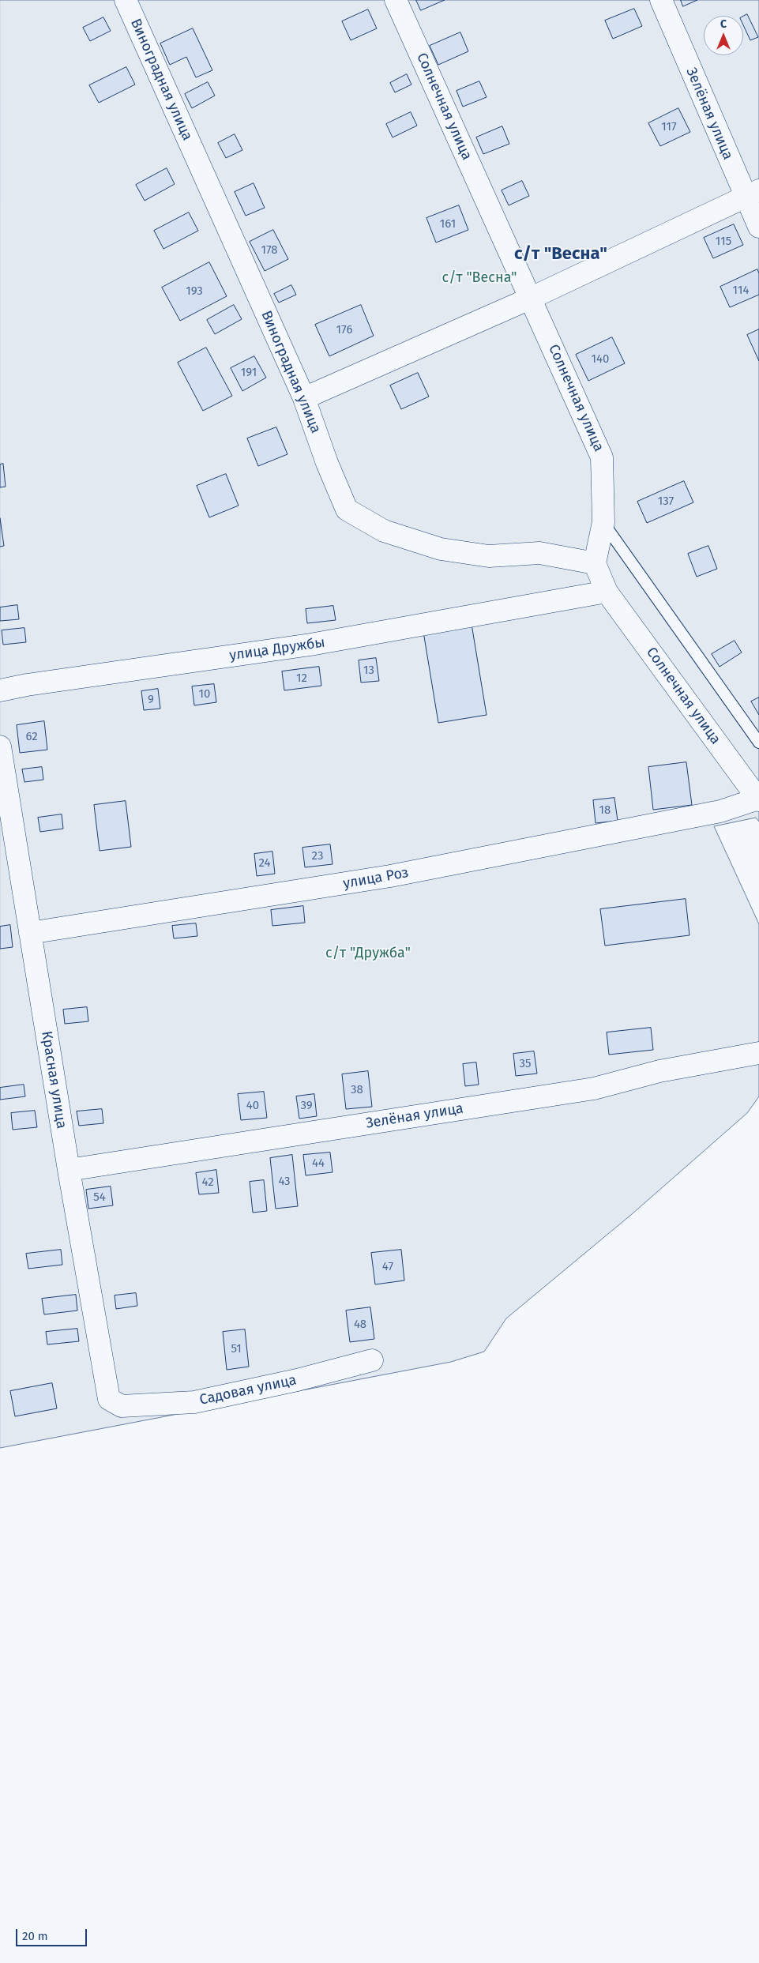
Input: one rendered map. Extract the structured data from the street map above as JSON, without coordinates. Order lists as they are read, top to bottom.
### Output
{
  "streets": {
    "street": [
      "Виноградная улица",
      "Солнечная улица",
      "Зелёная улица",
      "улица Дружбы",
      "улица Роз",
      "Красная улица",
      "Садовая улица"
    ]
  },
  "crossings": [
    ["Виноградная улица", "Солнечная улица"],
    ["Солнечная улица", "улица Дружбы"],
    ["Солнечная улица", "улица Роз"],
    ["Зелёная улица", "Красная улица"],
    ["улица Роз", "Красная улица"],
    ["Красная улица", "Садовая улица"]
  ],
  "districts": ["с/т \"Весна\""],
  "parks": ["с/т \"Весна\"", "с/т \"Дружба\""],
  "house_numbers": [
    "117",
    "161",
    "115",
    "178",
    "114",
    "193",
    "176",
    "140",
    "191",
    "137",
    "13",
    "12",
    "10",
    "9",
    "62",
    "18",
    "23",
    "24",
    "35",
    "38",
    "40",
    "39",
    "44",
    "43",
    "42",
    "54",
    "47",
    "48",
    "51"
  ],
  "scale_bar": "20 m",
  "north": "top"
}
